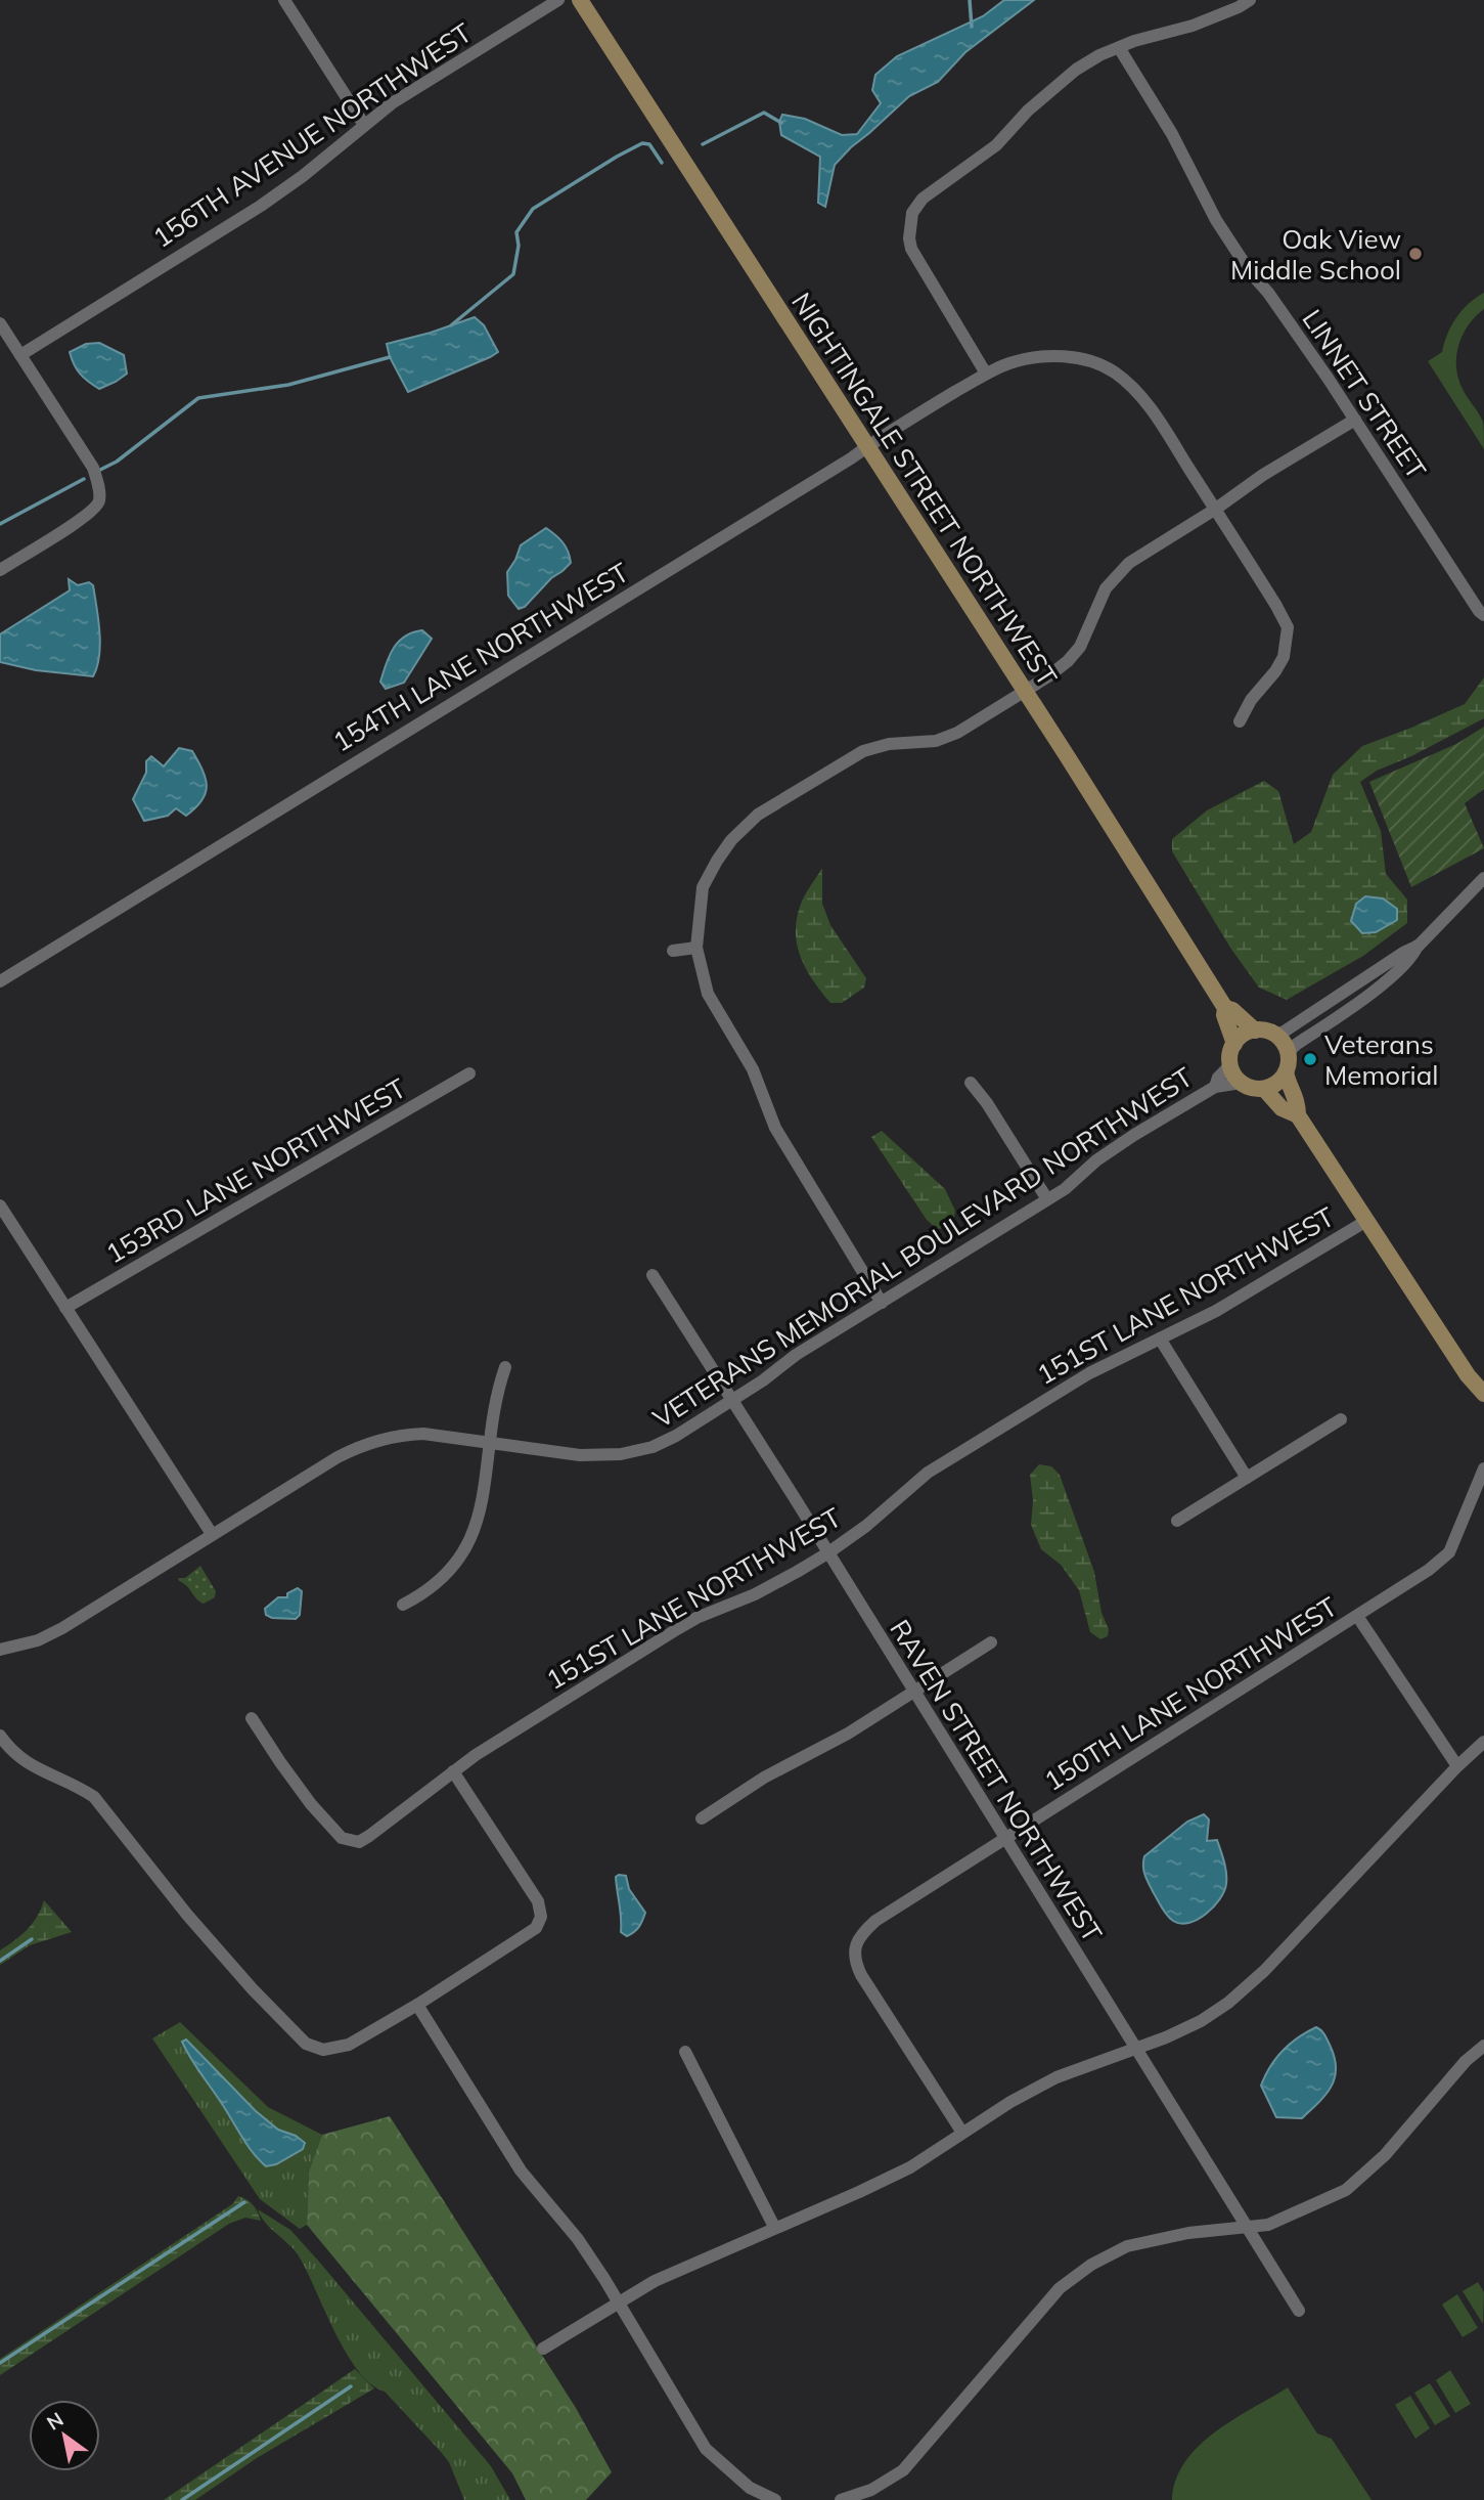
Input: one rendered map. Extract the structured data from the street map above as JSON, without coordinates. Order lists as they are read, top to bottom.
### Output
{
  "streets": {
    "street": [
      "156TH AVENUE NORTHWEST",
      "LINNET STREET",
      "NIGHTINGALE STREET NORTHWEST",
      "154TH LANE NORTHWEST",
      "153RD LANE NORTHWEST",
      "VETERANS MEMORIAL BOULEVARD NORTHWEST",
      "151ST LANE NORTHWEST",
      "150TH LANE NORTHWEST",
      "RAVEN STREET NORTHWEST"
    ]
  },
  "crossings": [
    ["NIGHTINGALE STREET NORTHWEST", "154TH LANE NORTHWEST"],
    ["NIGHTINGALE STREET NORTHWEST", "VETERANS MEMORIAL BOULEVARD NORTHWEST"],
    ["VETERANS MEMORIAL BOULEVARD NORTHWEST", "RAVEN STREET NORTHWEST"],
    ["151ST LANE NORTHWEST", "RAVEN STREET NORTHWEST"],
    ["150TH LANE NORTHWEST", "RAVEN STREET NORTHWEST"]
  ],
  "places": ["Oak View Middle School", "Veterans Memorial"],
  "north": "top left"
}
